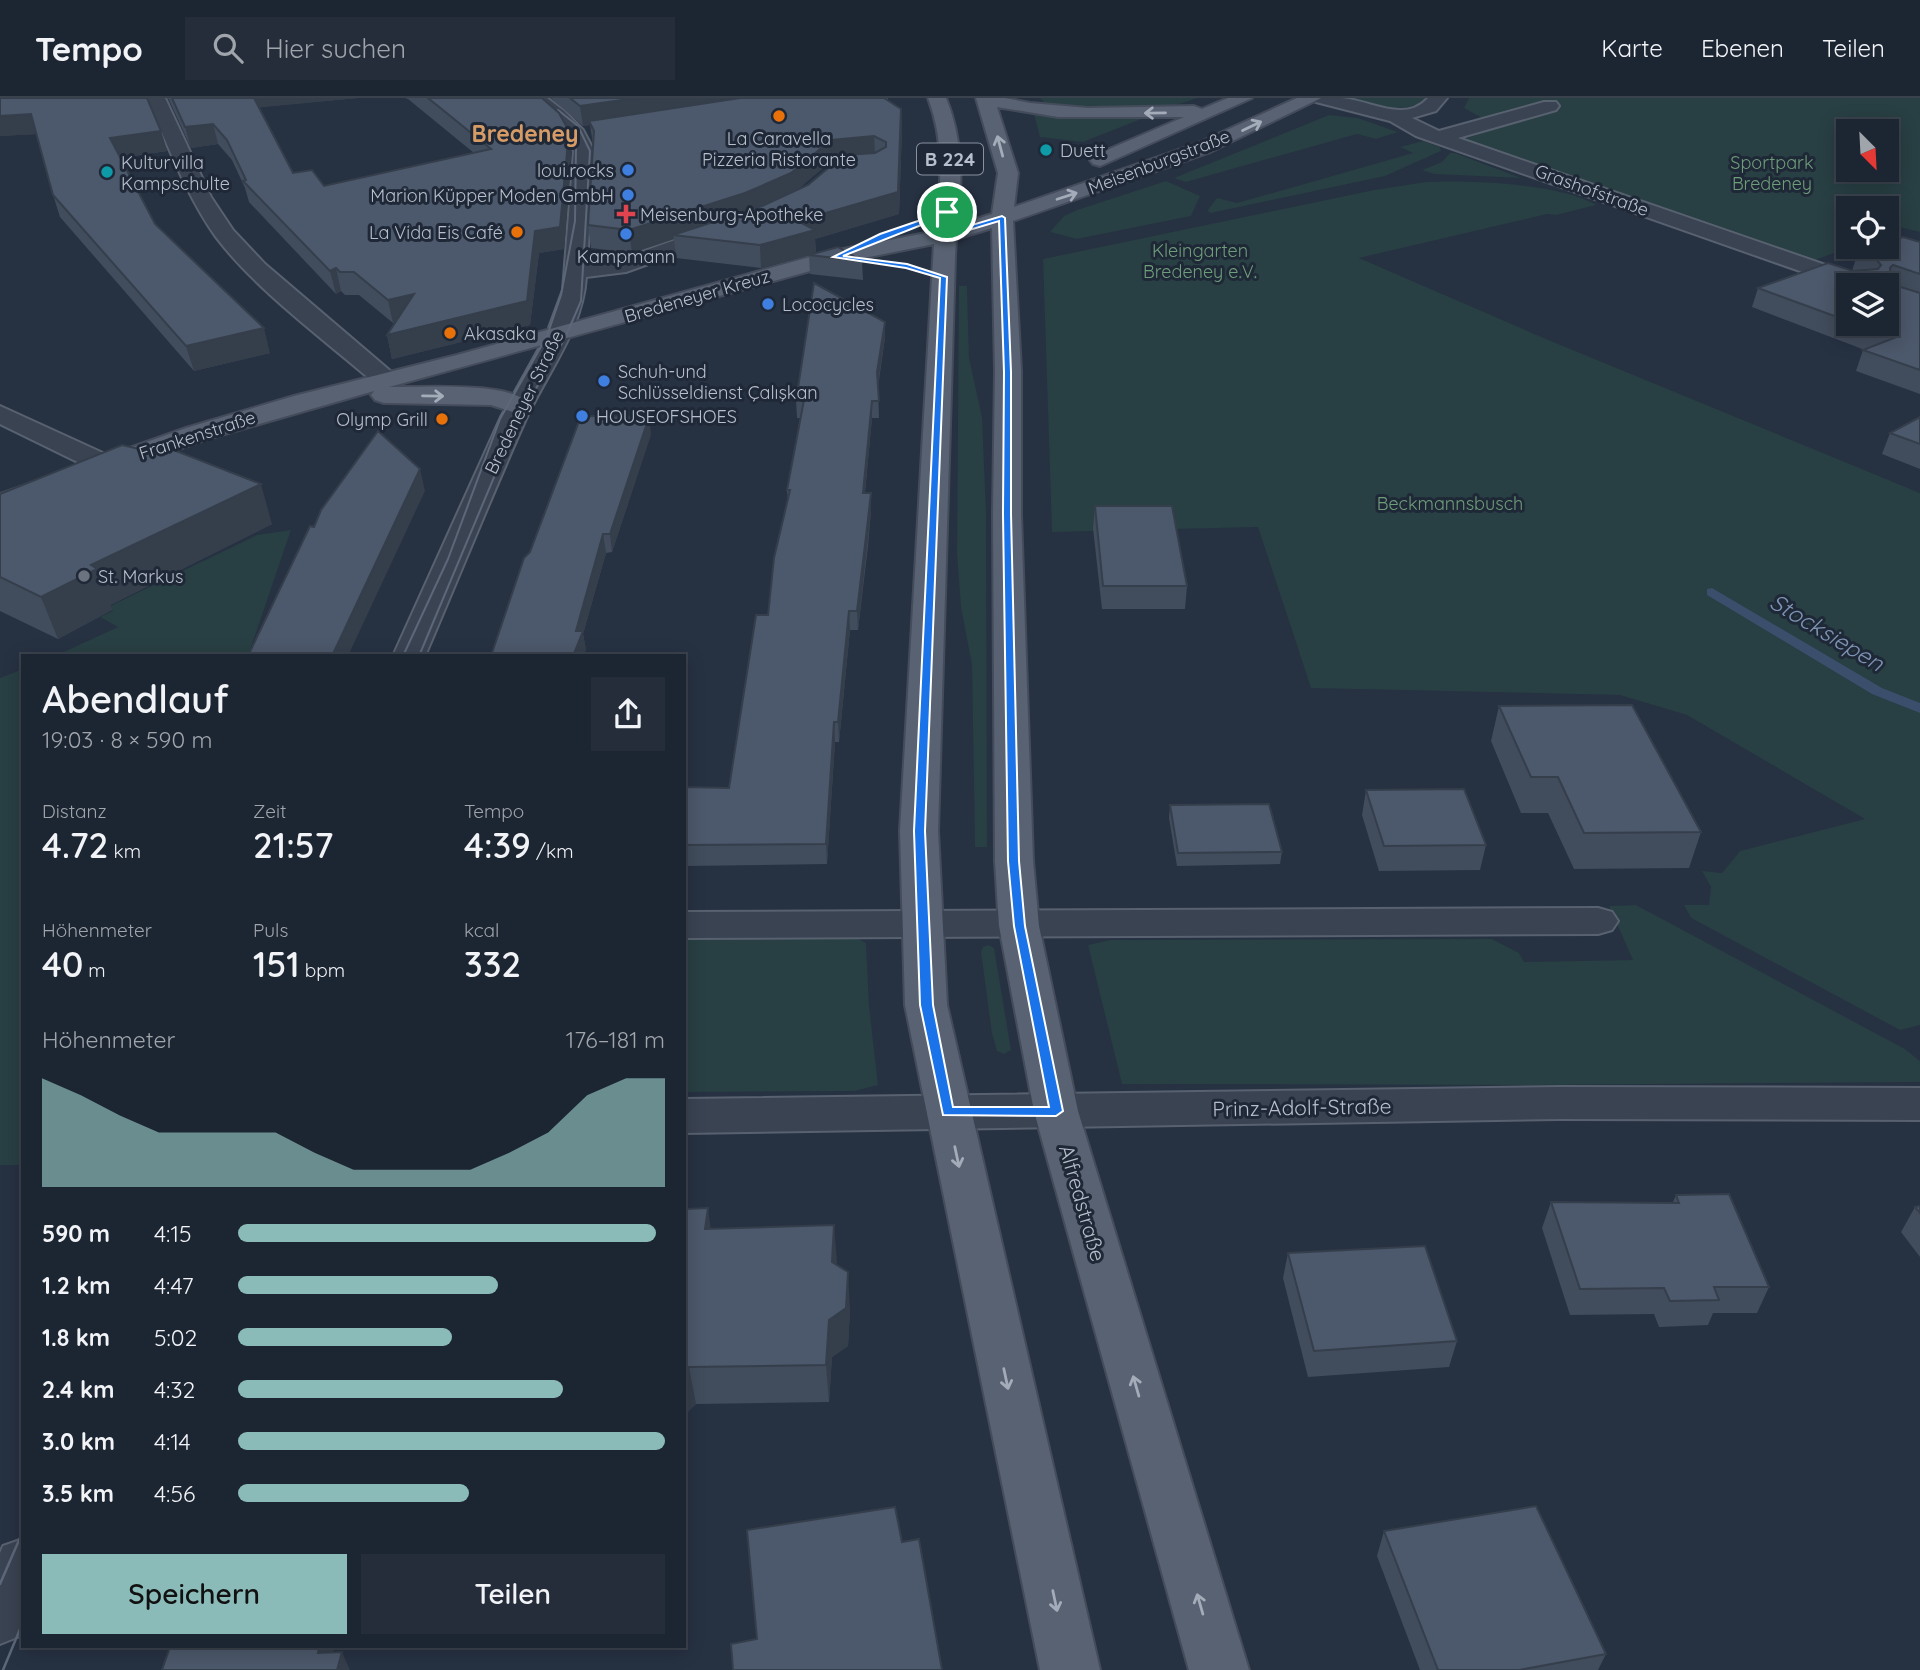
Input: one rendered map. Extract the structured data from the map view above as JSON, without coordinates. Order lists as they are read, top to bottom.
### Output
{
  "streets": {
    "main road": [
      "B 224",
      "Meisenburgstraße",
      "Bredeneyer Kreuz",
      "Frankenstraße",
      "Alfredstraße"
    ],
    "street": ["Grashofstraße", "Bredeneyer Straße", "Prinz-Adolf-Straße"]
  },
  "crossings": [
    ["B 224", "Bredeneyer Kreuz"],
    ["B 224", "Prinz-Adolf-Straße"],
    ["Meisenburgstraße", "Bredeneyer Kreuz"],
    ["Meisenburgstraße", "Alfredstraße"],
    ["Bredeneyer Kreuz", "Bredeneyer Straße"],
    ["Bredeneyer Kreuz", "Frankenstraße"],
    ["Bredeneyer Kreuz", "Alfredstraße"],
    ["Bredeneyer Straße", "Frankenstraße"],
    ["Prinz-Adolf-Straße", "Alfredstraße"]
  ],
  "districts": ["Bredeney"],
  "water": ["Stocksiepen"],
  "parks": ["Sportpark Bredeney", "Kleingarten Bredeney e.V.", "Beckmannsbusch"],
  "places": {
    "other": [
      "La Caravella Pizzeria Ristorante",
      "Duett",
      "loui.rocks",
      "Kulturvilla Kampschulte",
      "Marion Küpper Moden GmbH",
      "La Vida Eis Café",
      "Kampmann",
      "Lococycles",
      "Akasaka",
      "Schuh-und Schlüsseldienst Çalışkan",
      "HOUSEOFSHOES",
      "Olymp Grill",
      "St. Markus"
    ],
    "health": ["Meisenburg-Apotheke"]
  },
  "north": "bottom right",
  "page": {
    "header": "Tempo",
    "search": "Hier suchen",
    "nav": ["Karte", "Ebenen", "Teilen"],
    "heading": ["Abendlauf", "19:03 · 8 × 590 m"],
    "stats": [
      ["Distanz", "4.72 km"],
      ["Zeit", "21:57"],
      ["Tempo", "4:39 /km"],
      ["Höhenmeter", "40 m"],
      ["Puls", "151 bpm"],
      ["kcal", "332"]
    ],
    "chart": ["Höhenmeter", "176–181 m"],
    "list": [
      {
        "name": "590 m",
        "note": "4:15"
      },
      {
        "name": "1.2 km",
        "note": "4:47"
      },
      {
        "name": "1.8 km",
        "note": "5:02"
      },
      {
        "name": "2.4 km",
        "note": "4:32"
      },
      {
        "name": "3.0 km",
        "note": "4:14"
      },
      {
        "name": "3.5 km",
        "note": "4:56"
      }
    ],
    "buttons": ["Speichern", "Teilen"]
  }
}
